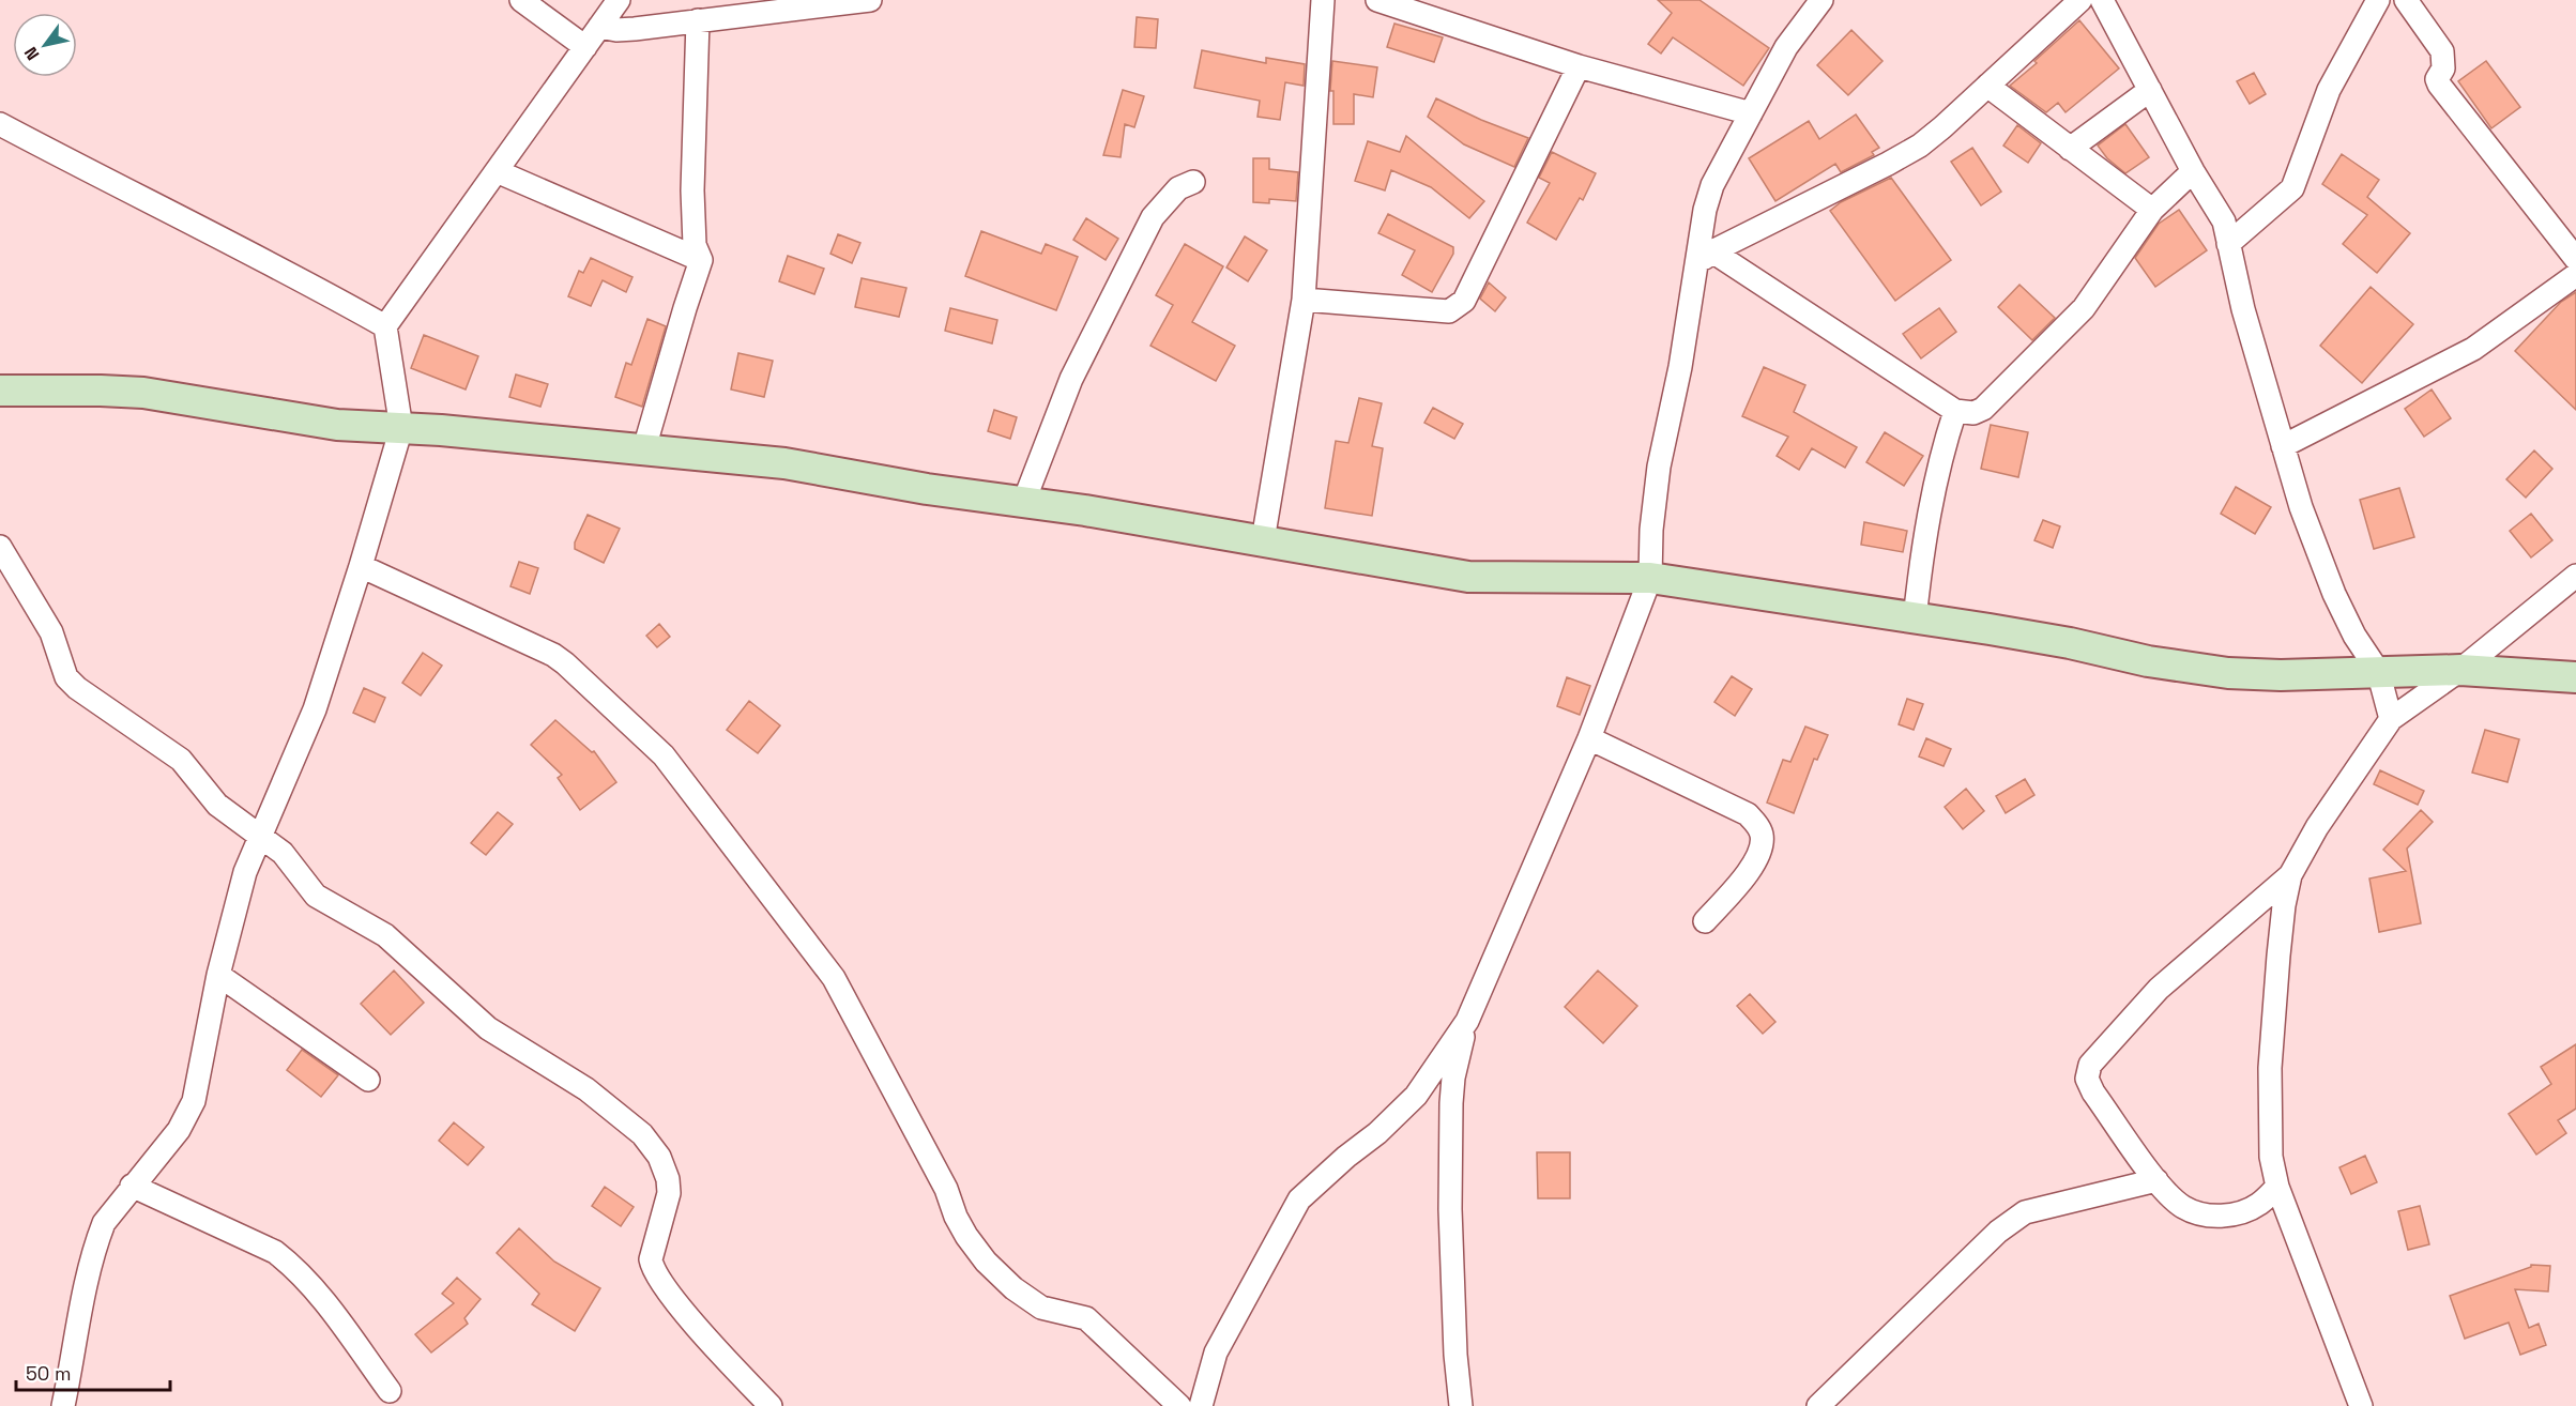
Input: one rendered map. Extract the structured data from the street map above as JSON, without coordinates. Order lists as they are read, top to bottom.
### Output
{
  "scale_bar": "50 m",
  "north": "bottom left"
}
